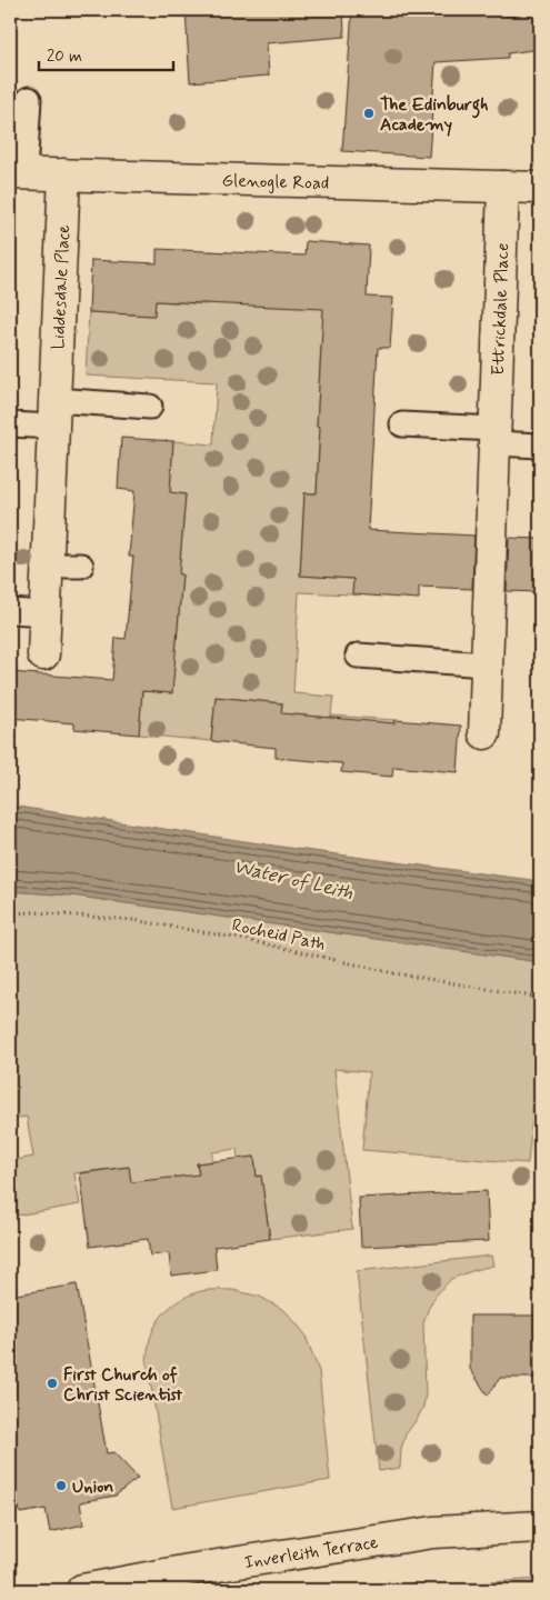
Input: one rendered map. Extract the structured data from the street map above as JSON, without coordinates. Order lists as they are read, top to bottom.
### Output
{
  "streets": {
    "street": [
      "Glenogle Road",
      "Liddesdale Place",
      "Ettrickdale Place",
      "Inverleith Terrace"
    ],
    "path": ["Rocheid Path"]
  },
  "crossings": [
    ["Glenogle Road", "Liddesdale Place"],
    ["Glenogle Road", "Ettrickdale Place"]
  ],
  "water": ["Water of Leith"],
  "places": ["The Edinburgh Academy", "First Church of Christ Scientist", "Union"],
  "scale_bar": "20 m"
}
